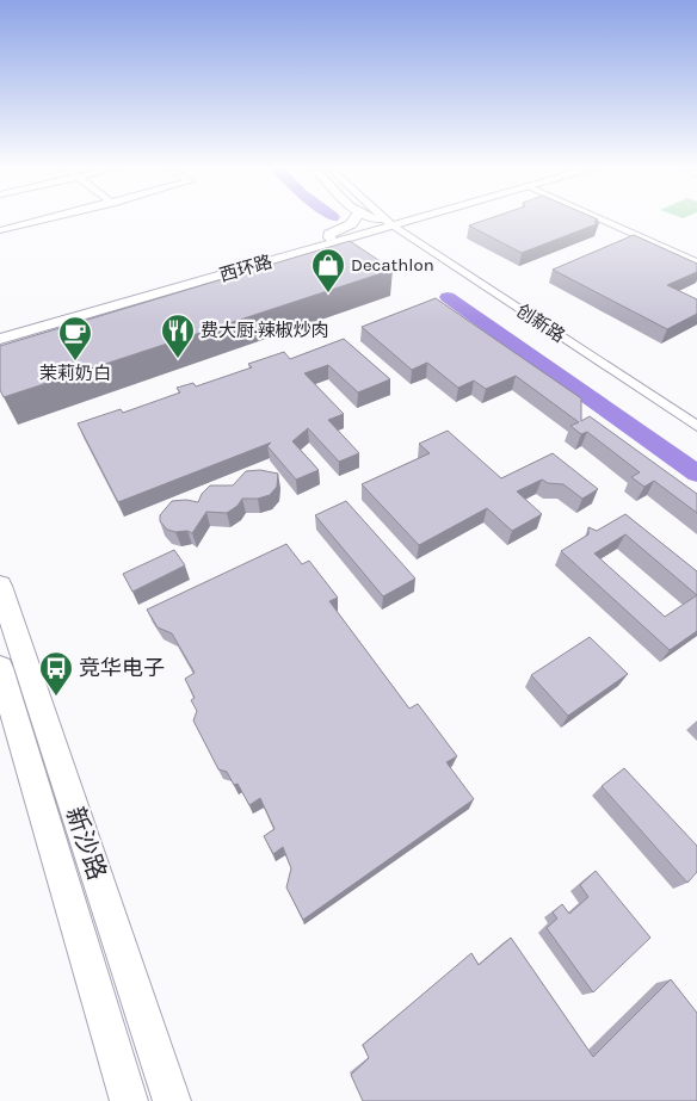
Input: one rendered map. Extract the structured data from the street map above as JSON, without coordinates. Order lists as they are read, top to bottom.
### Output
{
  "streets": {
    "main road": ["西环路", "新沙路"],
    "street": ["创新路"]
  },
  "crossings": [
    ["西环路", "创新路"]
  ],
  "places": {
    "shop": ["Decathlon"],
    "restaurant": ["费大厨·辣椒炒肉"],
    "cafe": ["茉莉奶白"],
    "bus stop": ["竞华电子"]
  }
}
